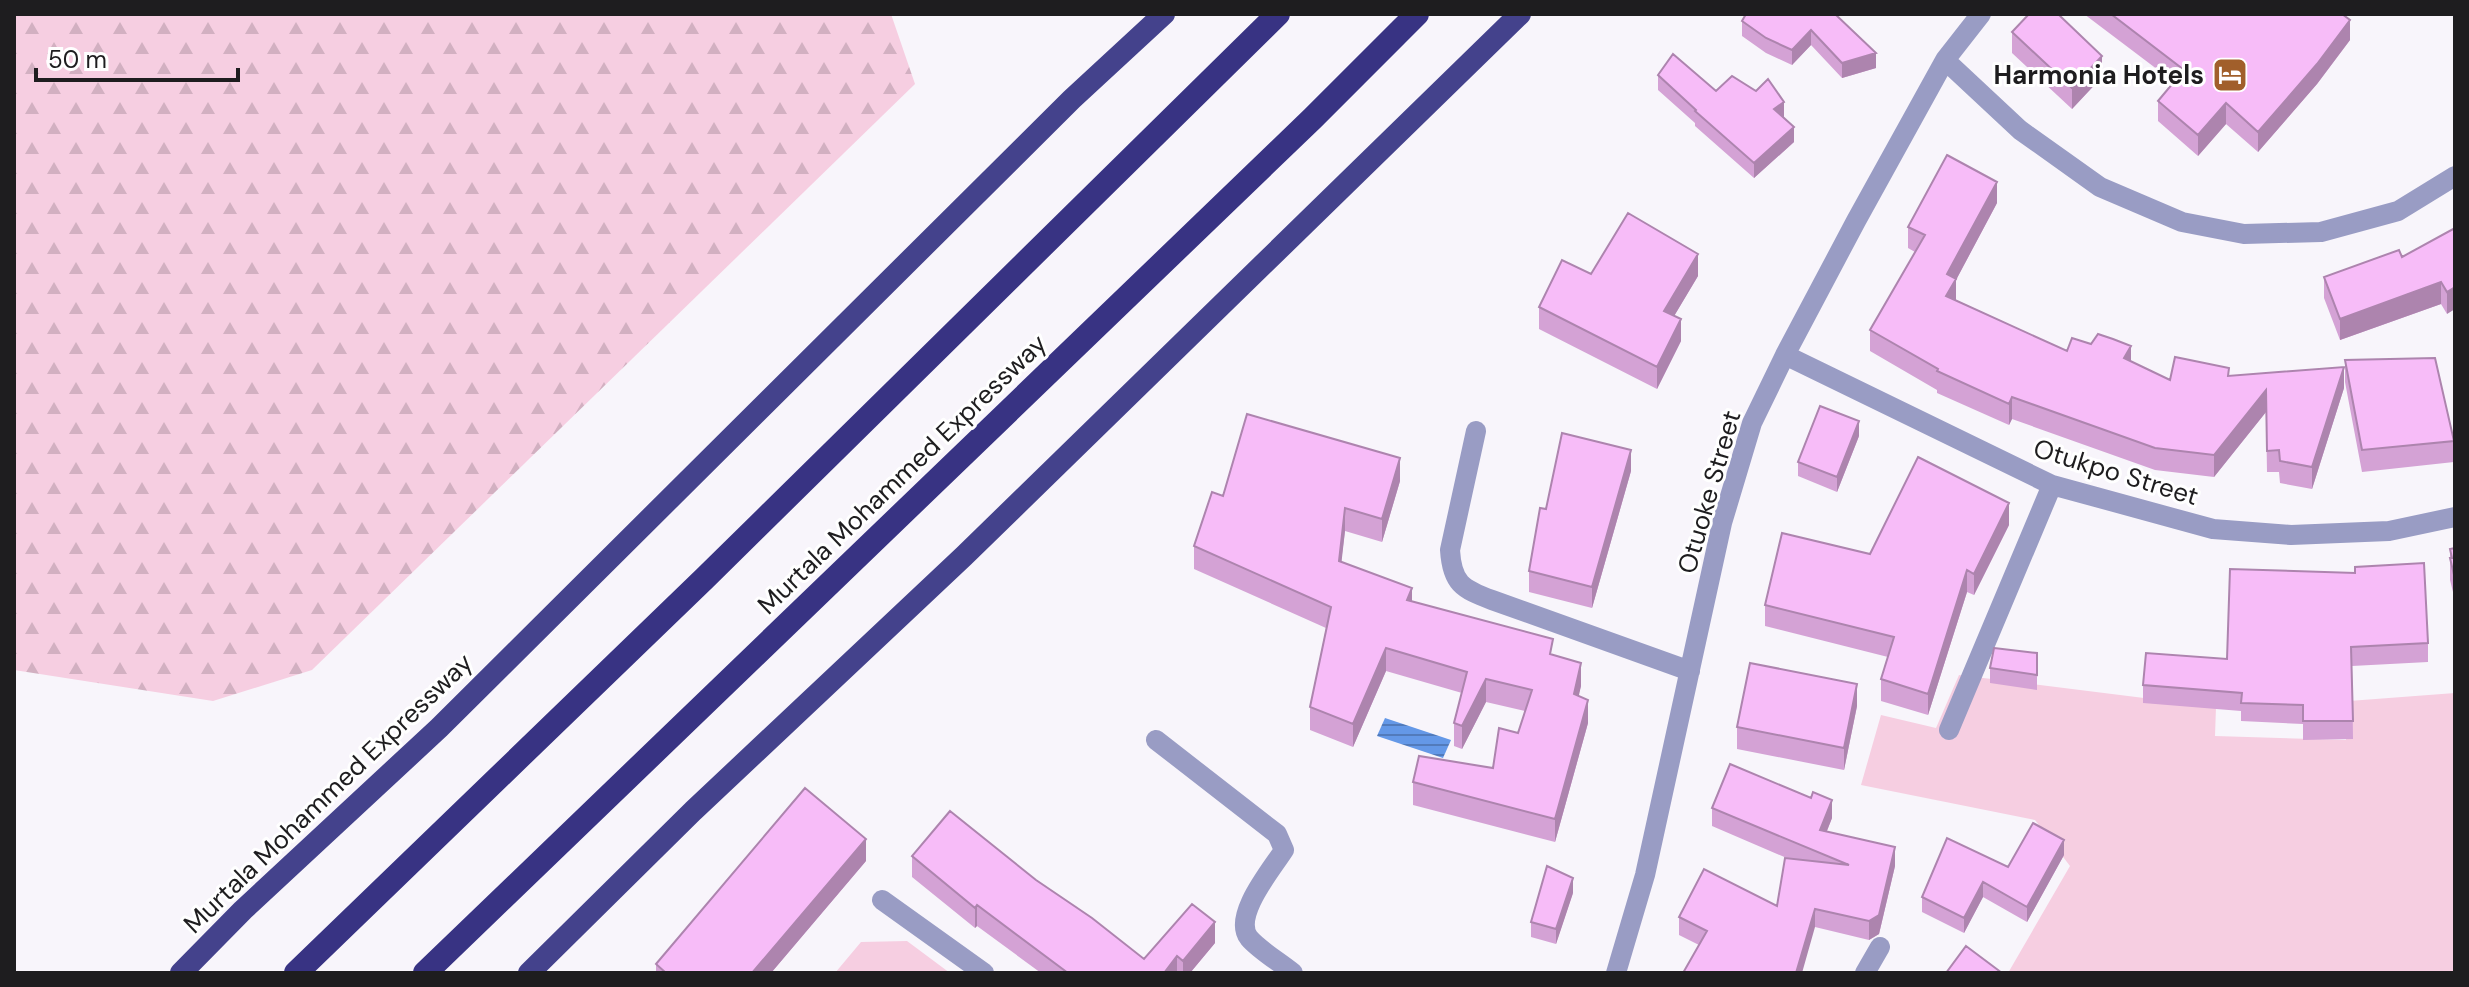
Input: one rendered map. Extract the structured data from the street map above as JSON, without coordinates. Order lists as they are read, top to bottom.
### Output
{
  "streets": {
    "highway": ["Murtala Mohammed Expressway"],
    "street": ["Otukpo Street", "Otuoke Street"]
  },
  "crossings": [
    ["Otukpo Street", "Otuoke Street"]
  ],
  "places": {
    "hotel": ["Harmonia Hotels"]
  },
  "scale_bar": "50 m"
}
